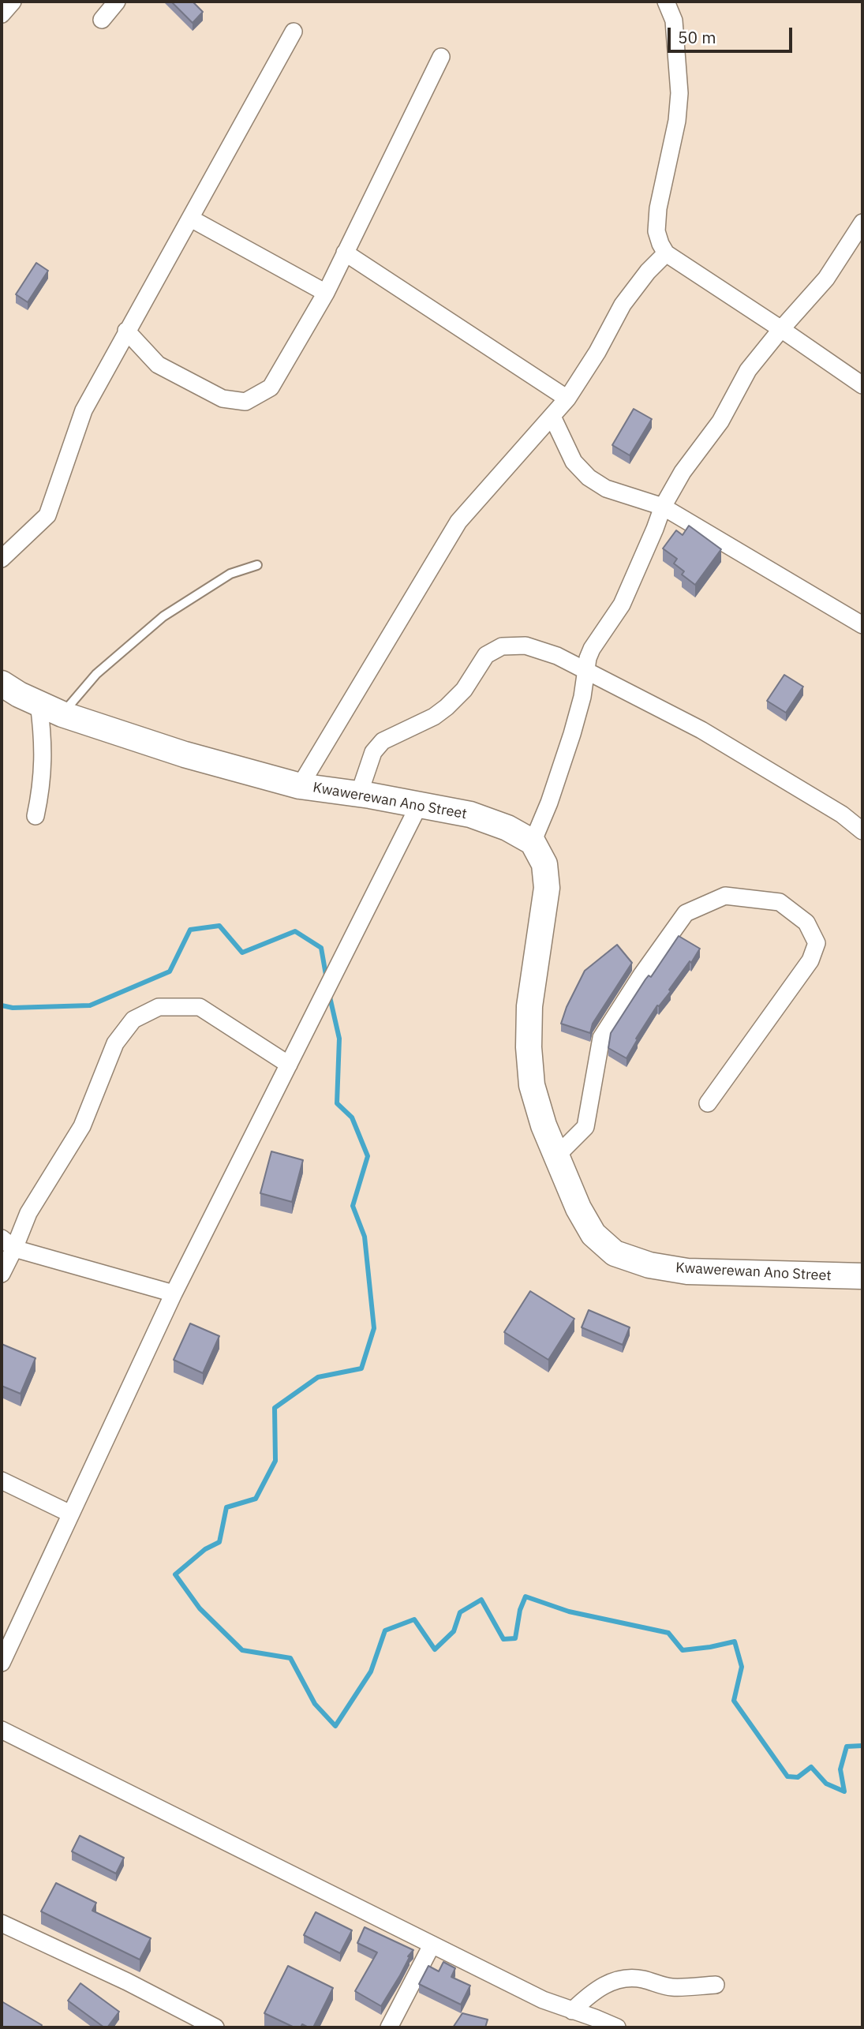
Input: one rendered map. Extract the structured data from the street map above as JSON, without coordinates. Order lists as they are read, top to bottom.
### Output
{
  "streets": {
    "street": ["Kwawerewan Ano Street"]
  },
  "scale_bar": "50 m"
}
